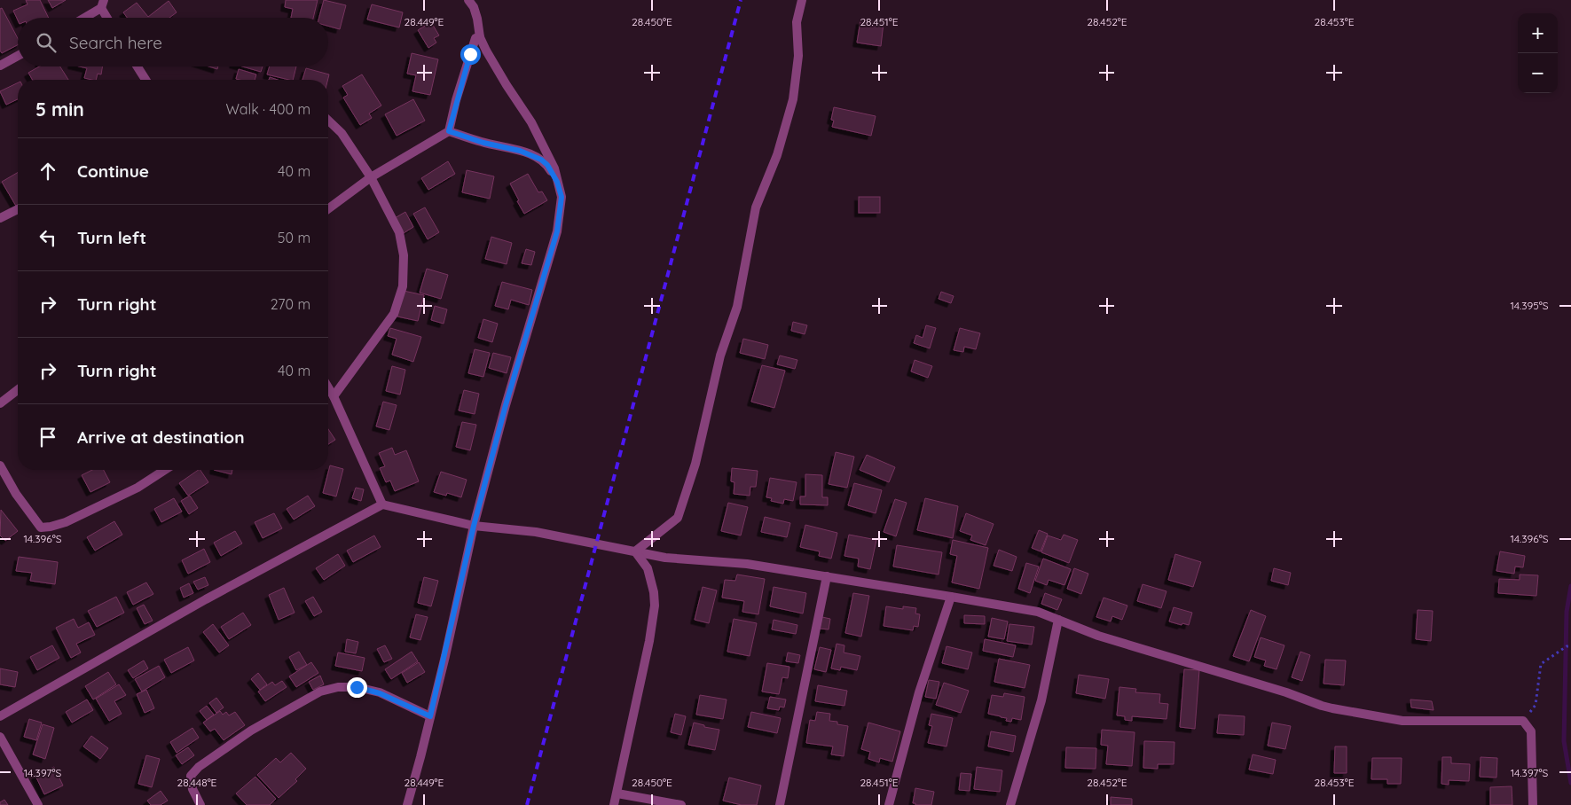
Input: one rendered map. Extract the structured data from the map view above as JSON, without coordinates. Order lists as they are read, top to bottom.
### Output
{
  "page": {
    "map_buttons": ["+", "−"],
    "search": "Search here",
    "heading": ["5 min", "Walk · 400 m"],
    "list": [
      ["Continue", "40 m"],
      ["Turn left", "50 m"],
      ["Turn right", "270 m"],
      ["Turn right", "40 m"],
      "Arrive at destination"
    ]
  },
  "coordinates": [
    "28.449°E",
    "28.450°E",
    "28.451°E",
    "28.452°E",
    "28.453°E",
    "14.395°S",
    "14.396°S",
    "14.397°S",
    "28.448°E"
  ]
}
